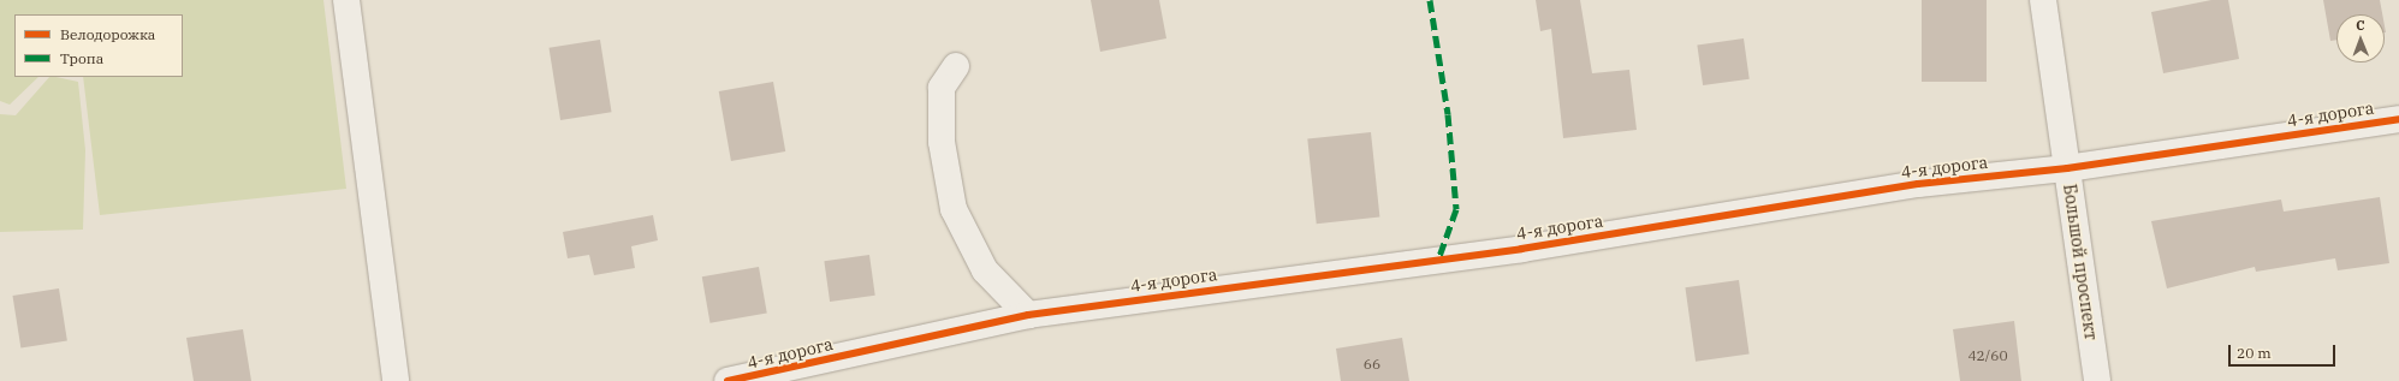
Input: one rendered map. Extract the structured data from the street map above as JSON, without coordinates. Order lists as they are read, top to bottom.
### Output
{
  "streets": {
    "street": ["4-я дорога", "Большой проспект"]
  },
  "crossings": [
    ["4-я дорога", "Большой проспект"]
  ],
  "house_numbers": ["42/60", "66"],
  "legend": ["Велодорожка", "Тропа"],
  "scale_bar": "20 m",
  "north": "top"
}
